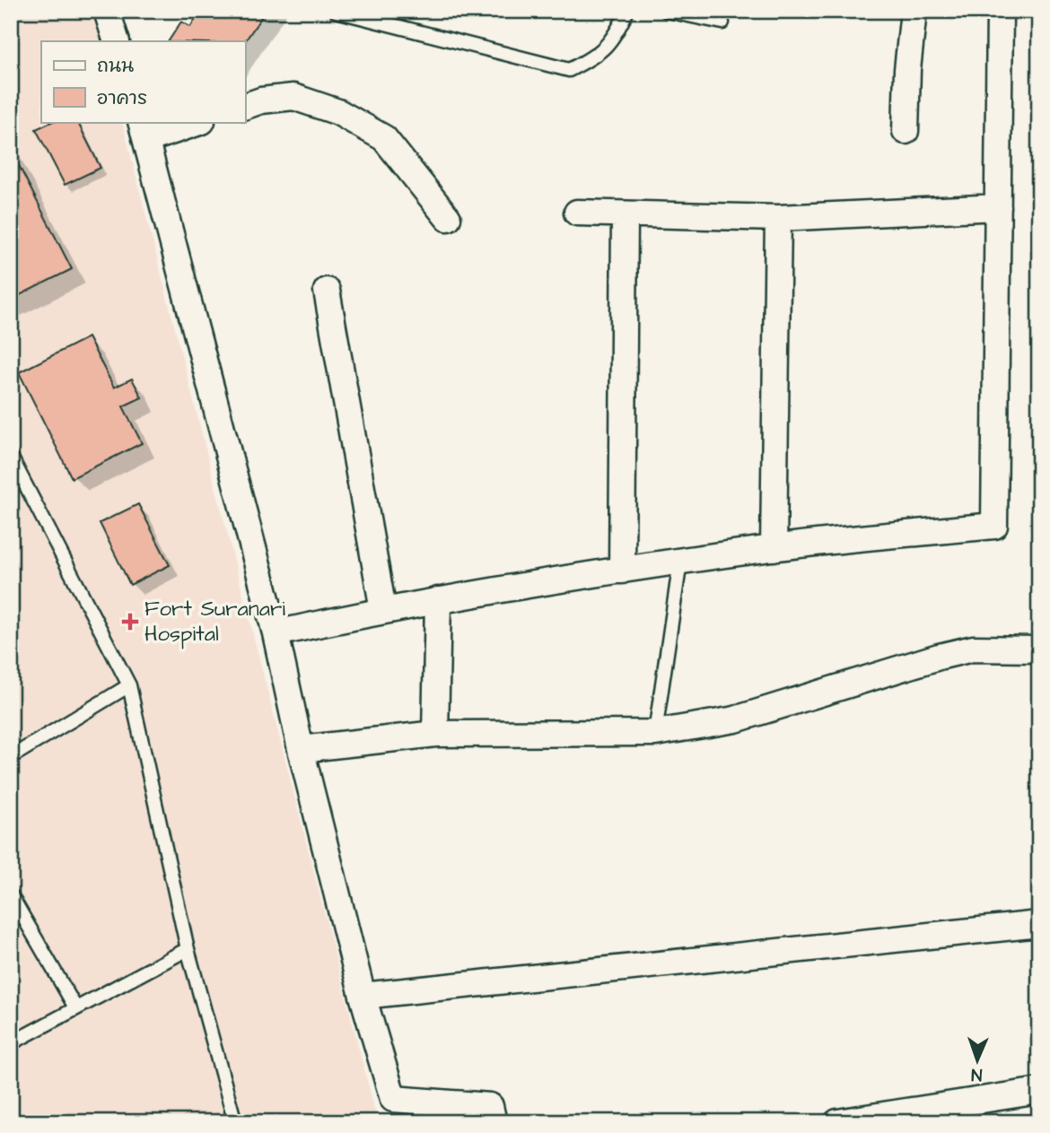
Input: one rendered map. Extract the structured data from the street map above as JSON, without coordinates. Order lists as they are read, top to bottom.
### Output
{
  "places": {
    "health": ["Fort Suranari Hospital"]
  },
  "legend": ["ถนน", "อาคาร"],
  "north": "bottom"
}
